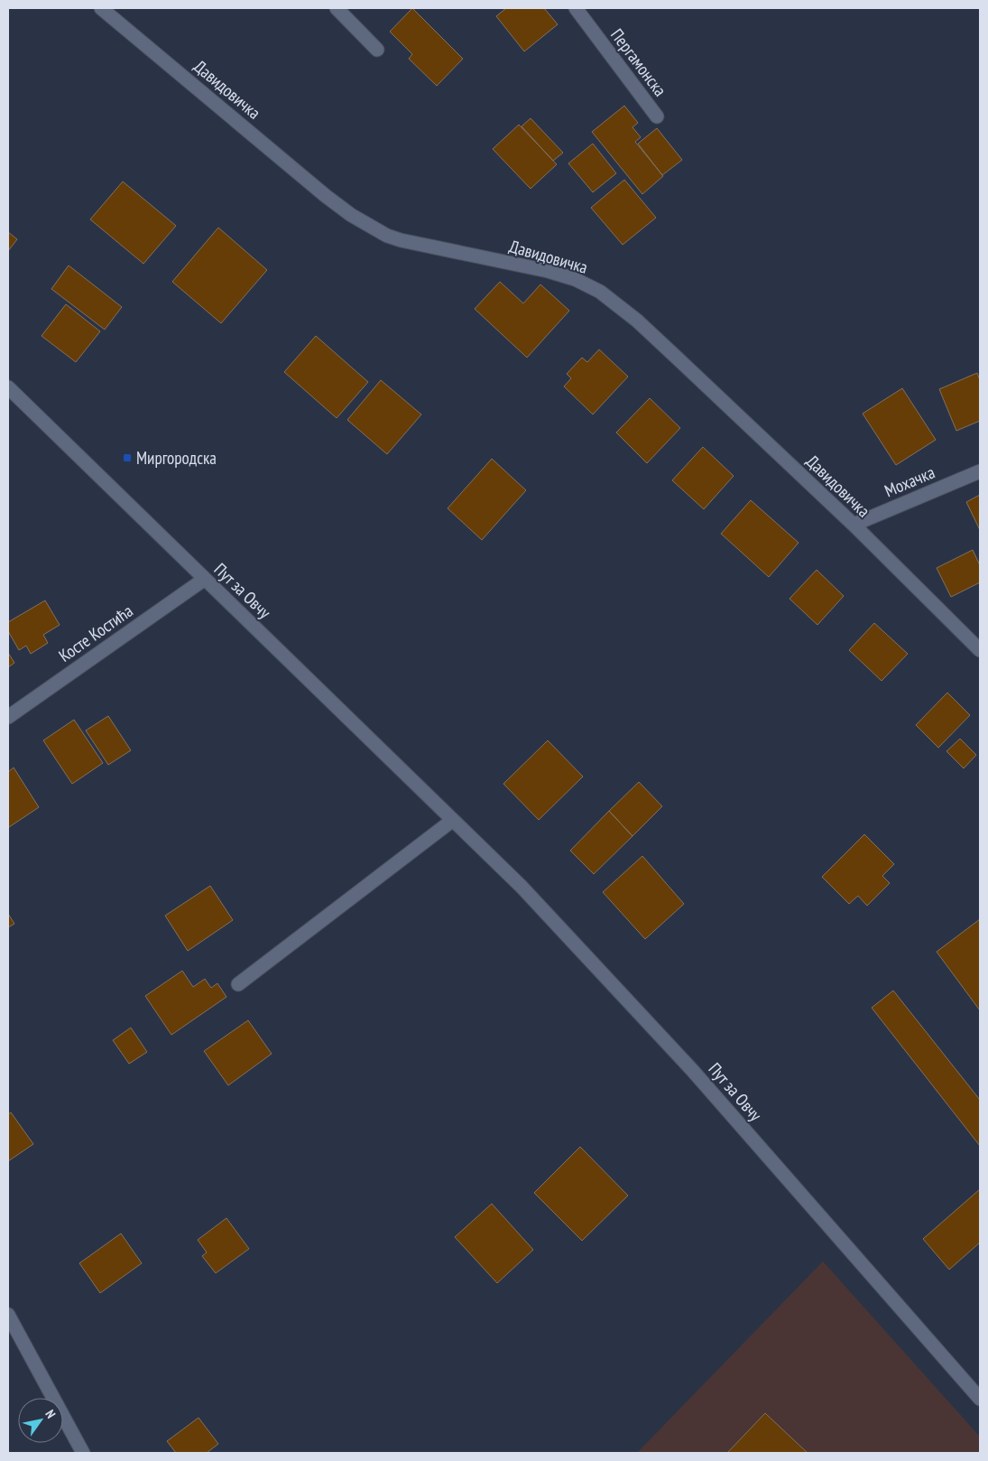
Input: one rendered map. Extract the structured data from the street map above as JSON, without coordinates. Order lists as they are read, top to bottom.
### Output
{
  "streets": {
    "street": [
      "Пергамонска",
      "Давидовичка",
      "Мохачка",
      "Пут за Овчу",
      "Косте Костића"
    ]
  },
  "crossings": [
    ["Давидовичка", "Мохачка"],
    ["Пут за Овчу", "Косте Костића"]
  ],
  "places": {
    "transit": ["Миргородска"]
  },
  "north": "top right"
}
